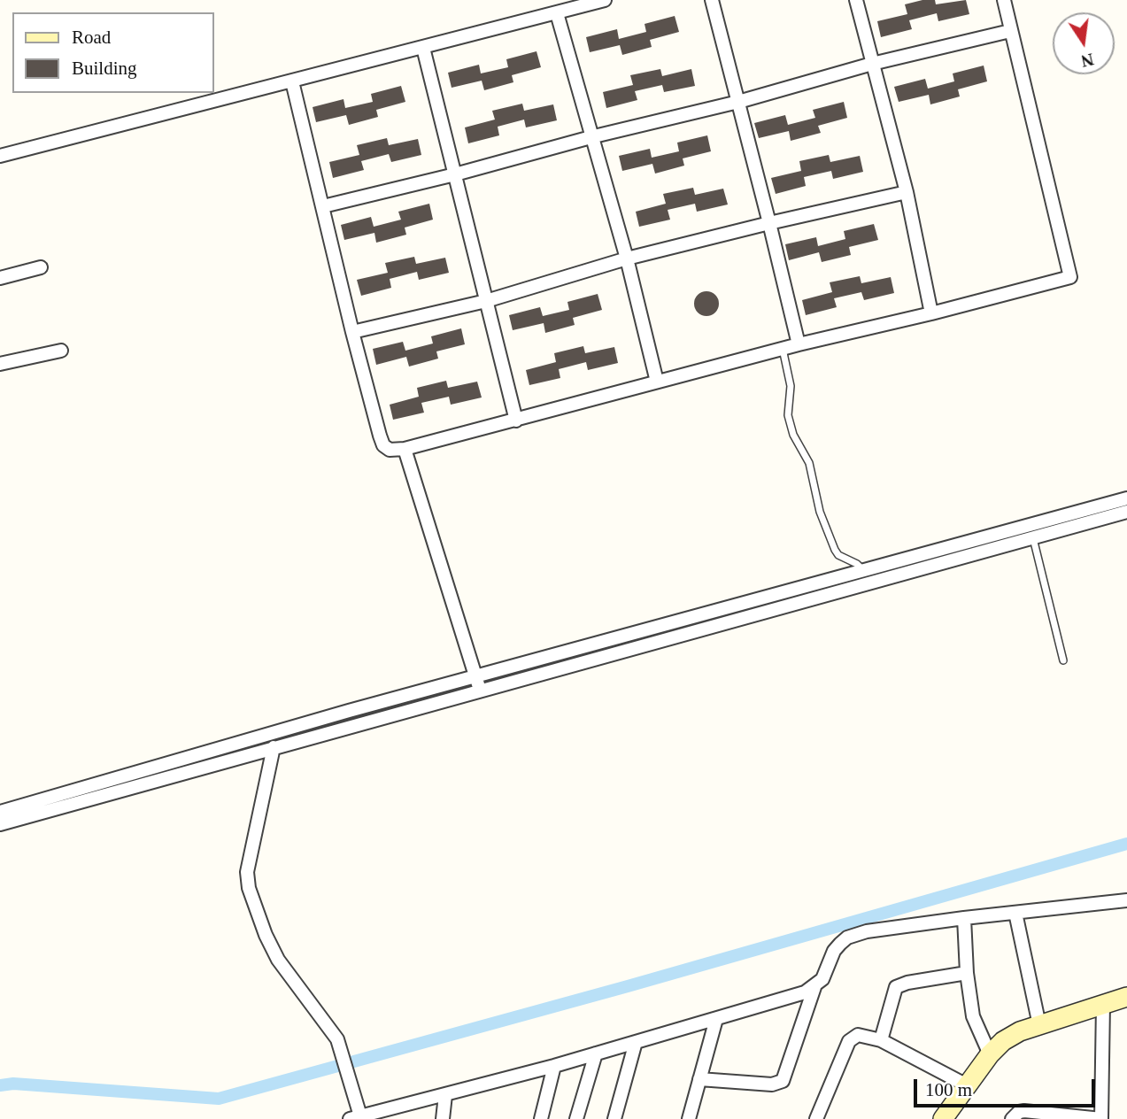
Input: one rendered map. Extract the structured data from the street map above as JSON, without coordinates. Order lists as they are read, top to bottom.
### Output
{
  "legend": ["Road", "Building"],
  "scale_bar": "100 m",
  "north": "bottom"
}
